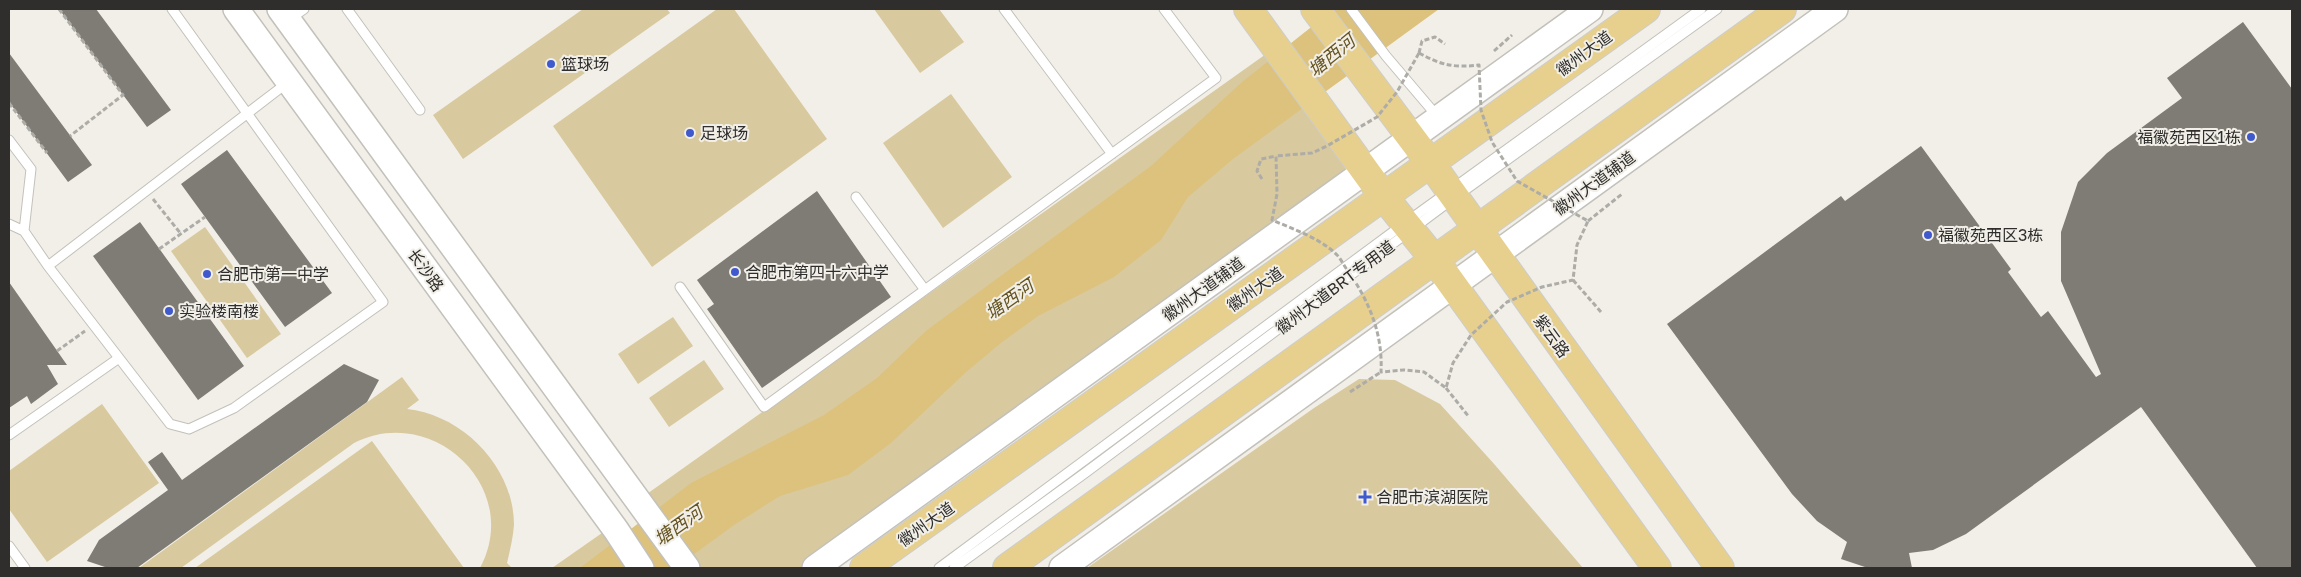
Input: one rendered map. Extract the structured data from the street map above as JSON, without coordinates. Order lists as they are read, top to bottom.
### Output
{
  "streets": {
    "main road": ["徽州大道", "紫云路"],
    "street": ["徽州大道辅道", "长沙路"],
    "lane": ["徽州大道BRT专用道"]
  },
  "crossings": [
    ["徽州大道", "紫云路"],
    ["徽州大道辅道", "紫云路"],
    ["徽州大道BRT专用道", "紫云路"]
  ],
  "water": ["塘西河"],
  "places": {
    "other": [
      "篮球场",
      "足球场",
      "福徽苑西区1栋",
      "福徽苑西区3栋",
      "合肥市第四十六中学",
      "合肥市第一中学",
      "实验楼南楼"
    ],
    "health": ["合肥市滨湖医院"]
  }
}
